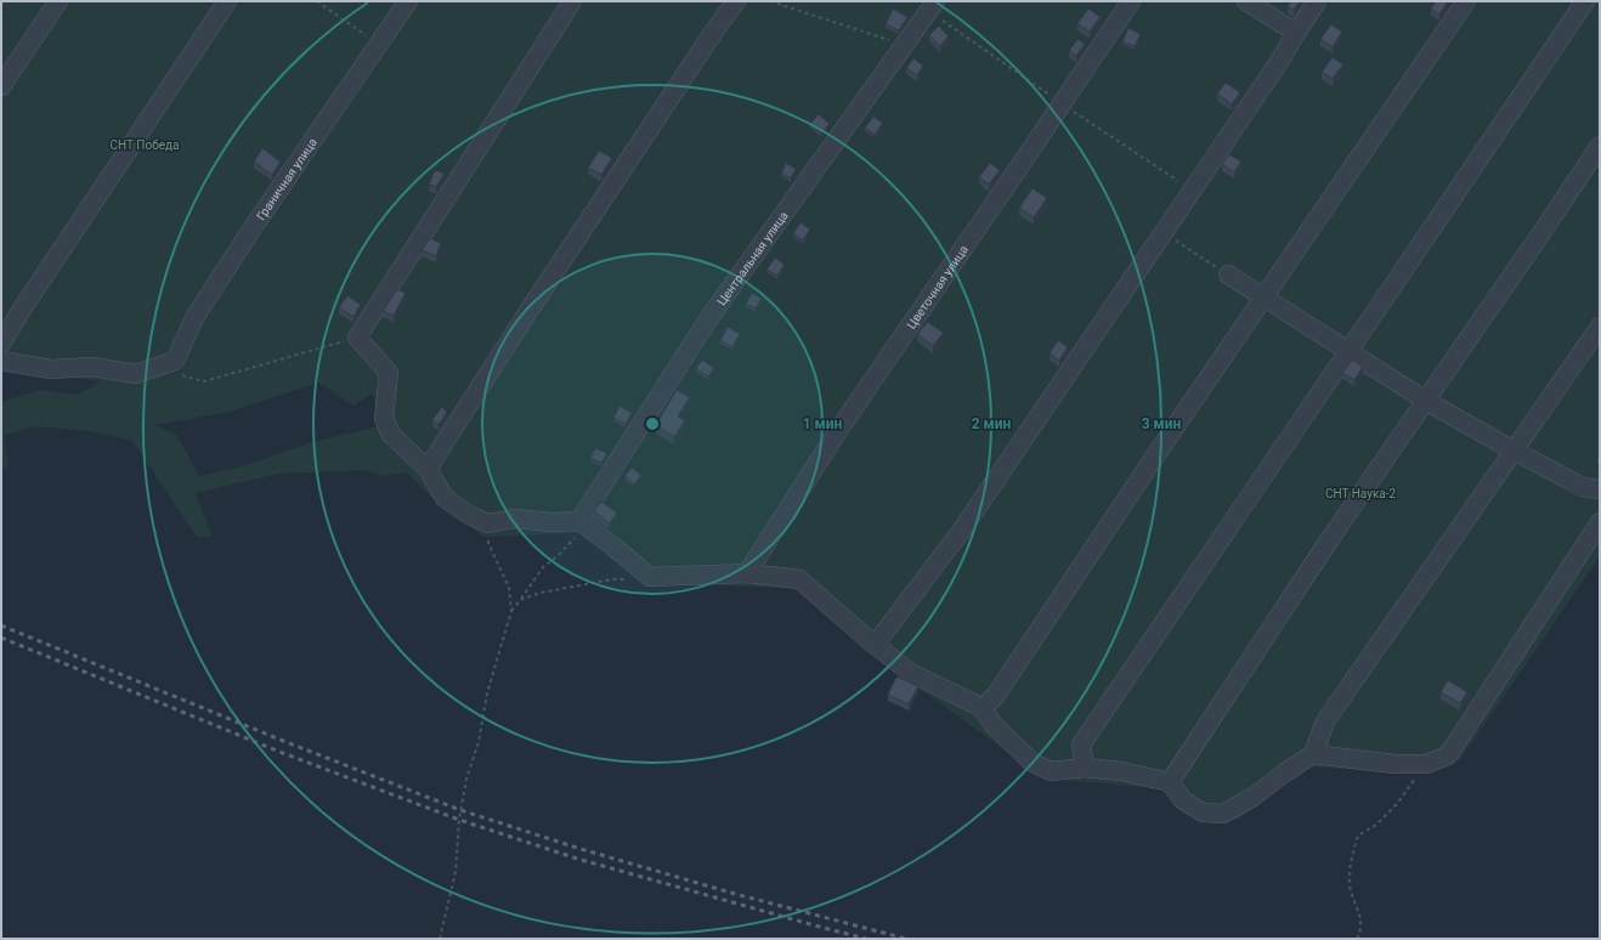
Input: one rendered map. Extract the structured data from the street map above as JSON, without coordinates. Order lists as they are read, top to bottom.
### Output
{
  "streets": {
    "street": ["Граничная улица", "Центральная улица", "Цветочная улица"]
  },
  "parks": ["СНТ Победа", "СНТ Наука-2"],
  "rings": ["1 мин", "2 мин", "3 мин"]
}
